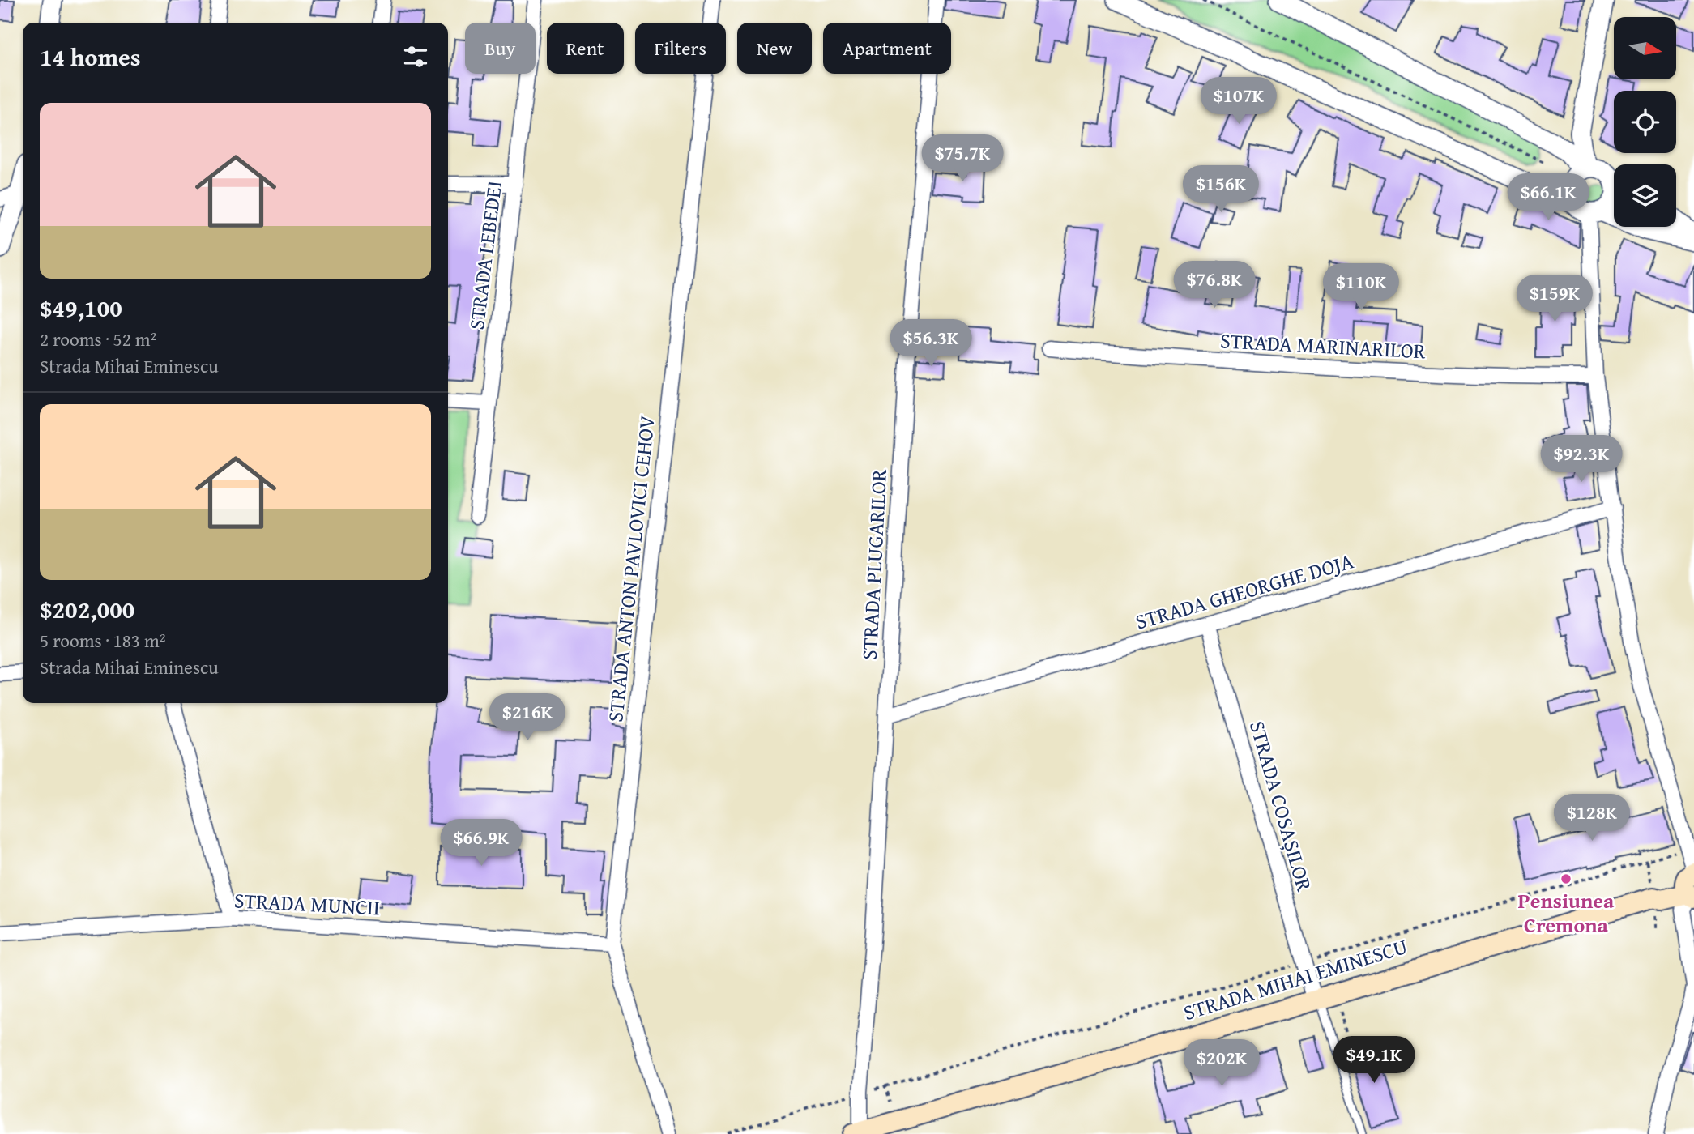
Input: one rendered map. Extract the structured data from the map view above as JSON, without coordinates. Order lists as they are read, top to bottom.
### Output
{
  "streets": {
    "main road": ["STRADA MIHAI EMINESCU"],
    "street": [
      "STRADA LEBEDEI",
      "STRADA MARINARILOR",
      "STRADA PLUGARILOR",
      "STRADA ANTON PAVLOVICI CEHOV",
      "STRADA GHEORGHE DOJA",
      "STRADA COSAȘILOR",
      "STRADA MUNCII"
    ]
  },
  "crossings": [
    ["STRADA PLUGARILOR", "STRADA GHEORGHE DOJA"],
    ["STRADA PLUGARILOR", "STRADA MIHAI EMINESCU"],
    ["STRADA ANTON PAVLOVICI CEHOV", "STRADA MUNCII"],
    ["STRADA GHEORGHE DOJA", "STRADA COSAȘILOR"],
    ["STRADA COSAȘILOR", "STRADA MIHAI EMINESCU"]
  ],
  "places": ["Pensiunea Cremona"],
  "north": "right",
  "page": {
    "chip": [
      "Buy",
      "Rent",
      "Filters",
      "New",
      "Apartment"
    ],
    "heading": "14 homes",
    "price": [
      "$107K",
      "$75.7K",
      "$156K",
      "$66.1K",
      "$76.8K",
      "$110K",
      "$159K",
      "$56.3K",
      "$92.3K",
      "$216K",
      "$128K",
      "$66.9K",
      "$49.1K",
      "$202K"
    ],
    "list": [
      {
        "name": "$49,100",
        "note": "2 rooms · 52 m² · Strada Mihai Eminescu"
      },
      {
        "name": "$202,000",
        "note": "5 rooms · 183 m² · Strada Mihai Eminescu"
      }
    ]
  }
}
